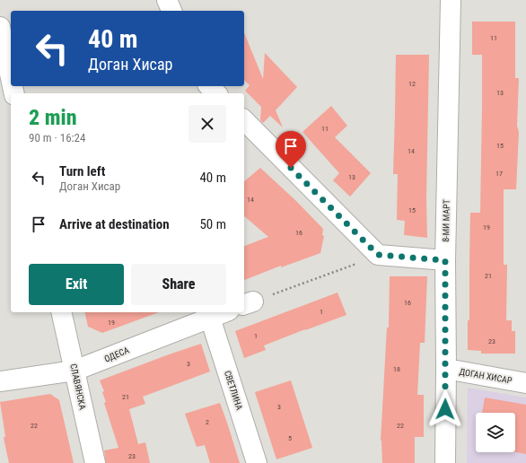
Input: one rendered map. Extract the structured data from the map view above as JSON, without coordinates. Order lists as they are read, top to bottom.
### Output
{
  "streets": {
    "street": [
      "8-МИ МАРТ",
      "ОДЕСА",
      "ДОГАН ХИСАР",
      "СЛАВЯНСКА",
      "СВЕТЛИНА"
    ]
  },
  "crossings": [
    ["8-МИ МАРТ", "ДОГАН ХИСАР"],
    ["ОДЕСА", "СЛАВЯНСКА"],
    ["ОДЕСА", "СВЕТЛИНА"]
  ],
  "house_numbers": [
    "11",
    "12",
    "13",
    "11",
    "15",
    "14",
    "17",
    "13",
    "14",
    "15",
    "19",
    "16",
    "21",
    "16",
    "1",
    "19",
    "1",
    "23",
    "3",
    "18",
    "21",
    "3",
    "2",
    "22",
    "22",
    "5",
    "23"
  ],
  "page": {
    "turn": ["40 m", "Доган Хисар"],
    "heading": ["2 min", "90 m · 16:24"],
    "list": [
      {
        "name": "Turn left",
        "note": "Доган Хисар",
        "value": "40 m"
      },
      {
        "name": "Arrive at destination",
        "value": "50 m"
      }
    ],
    "buttons": ["Exit", "Share"]
  }
}
